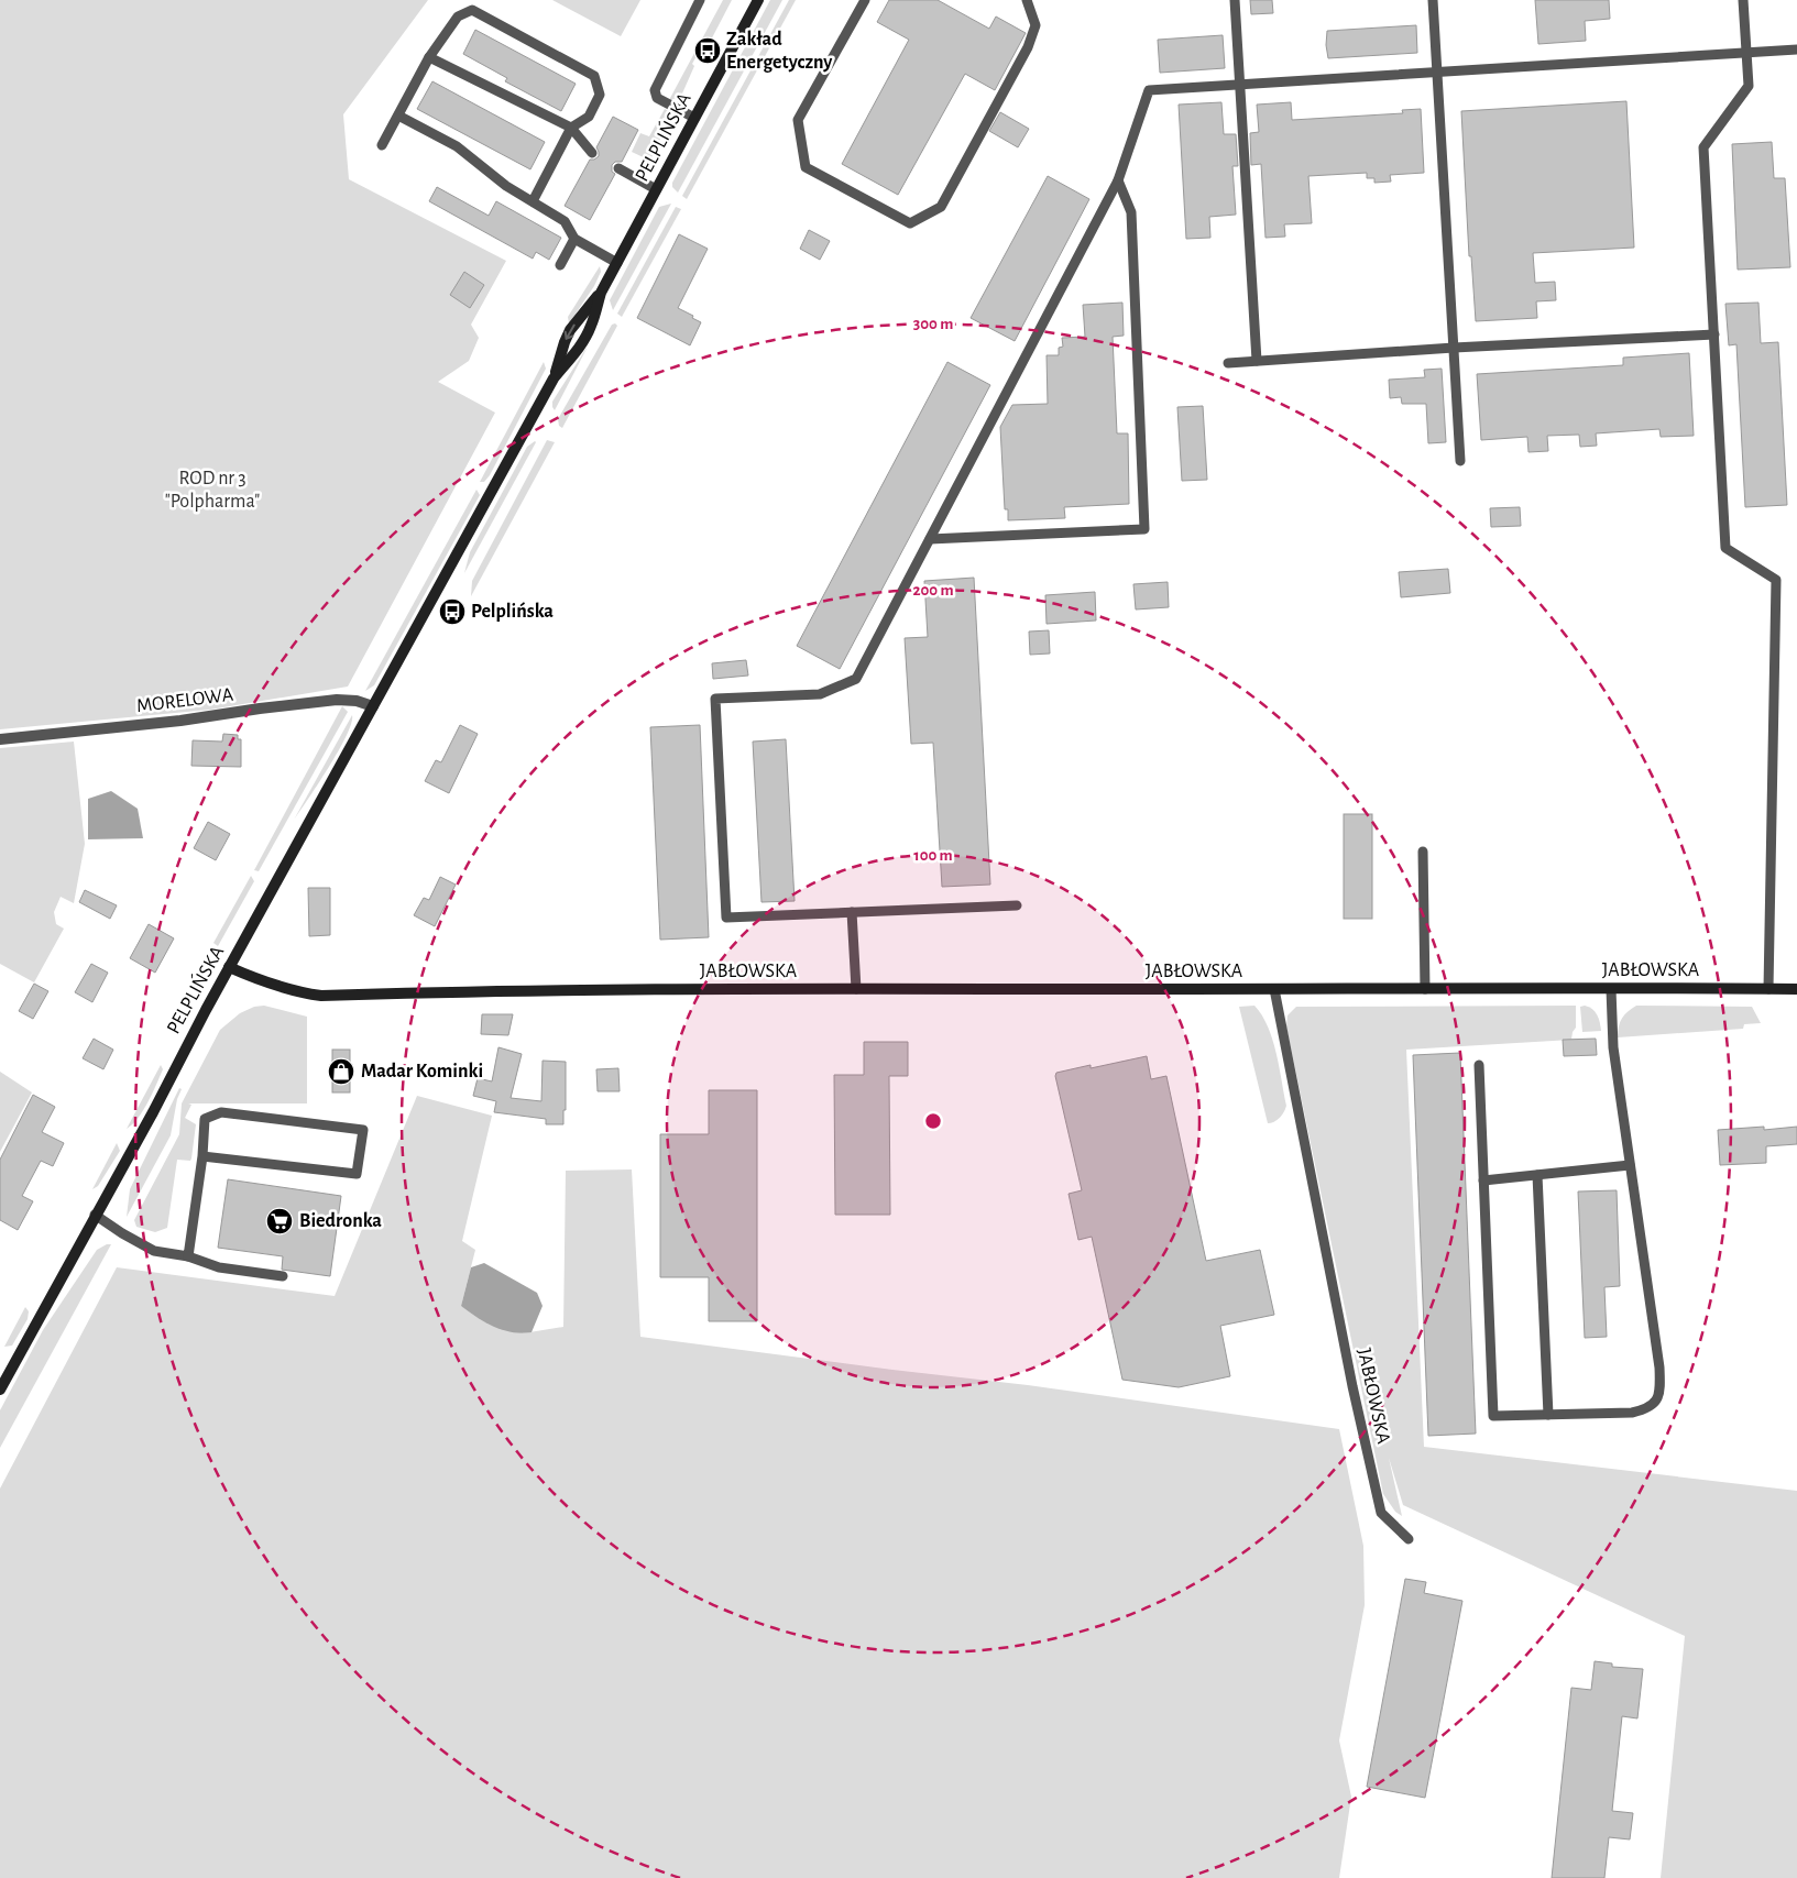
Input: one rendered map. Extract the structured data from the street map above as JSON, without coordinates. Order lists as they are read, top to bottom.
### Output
{
  "streets": {
    "main road": ["PELPLIŃSKA", "JABŁOWSKA"],
    "street": ["MORELOWA"]
  },
  "crossings": [
    ["PELPLIŃSKA", "MORELOWA"],
    ["PELPLIŃSKA", "JABŁOWSKA"]
  ],
  "parks": ["ROD nr 3 \"Polpharma\""],
  "places": {
    "bus stop": ["Zakład Energetyczny", "Pelplińska"],
    "shop": ["Madar Kominki"],
    "supermarket": ["Biedronka"]
  },
  "rings": ["300 m", "200 m", "100 m"]
}
